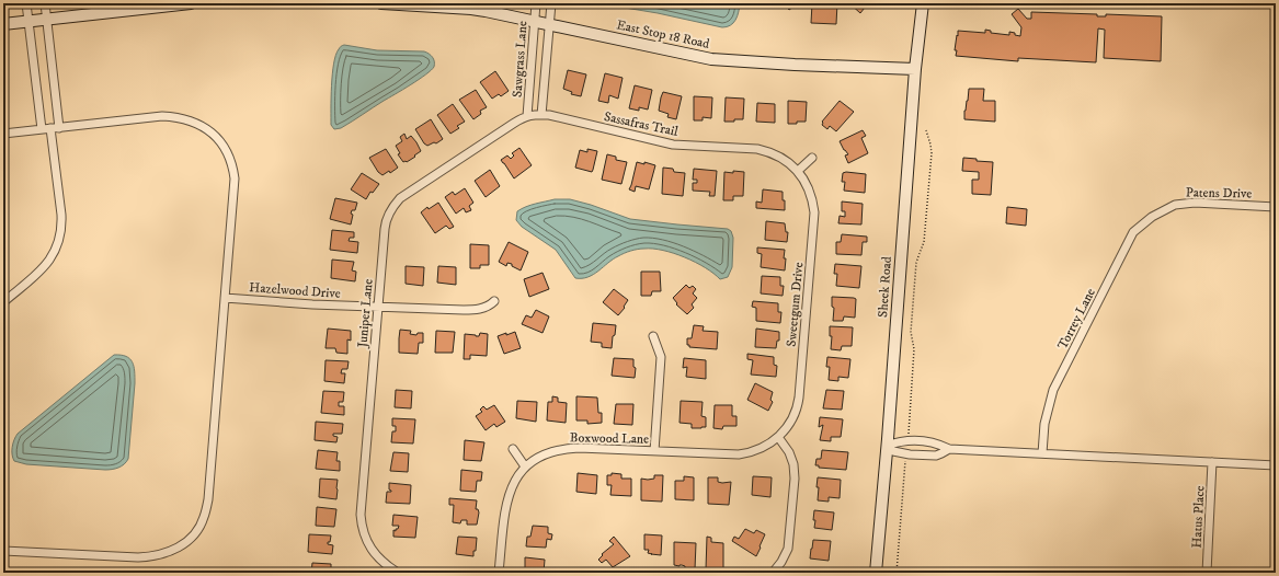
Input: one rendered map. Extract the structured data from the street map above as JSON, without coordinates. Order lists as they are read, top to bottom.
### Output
{
  "streets": {
    "street": [
      "East Stop 18 Road",
      "Sawgrass Lane",
      "Sassafras Trail",
      "Patens Drive",
      "Sheek Road",
      "Hazelwood Drive",
      "Sweetgum Drive",
      "Juniper Lane",
      "Torrey Lane",
      "Boxwood Lane",
      "Hatus Place"
    ]
  },
  "crossings": [
    ["East Stop 18 Road", "Sawgrass Lane"],
    ["East Stop 18 Road", "Sheek Road"],
    ["Sawgrass Lane", "Sassafras Trail"],
    ["Sawgrass Lane", "Juniper Lane"],
    ["Sassafras Trail", "Sweetgum Drive"],
    ["Sassafras Trail", "Juniper Lane"],
    ["Patens Drive", "Torrey Lane"],
    ["Hazelwood Drive", "Juniper Lane"],
    ["Sweetgum Drive", "Boxwood Lane"]
  ]
}
